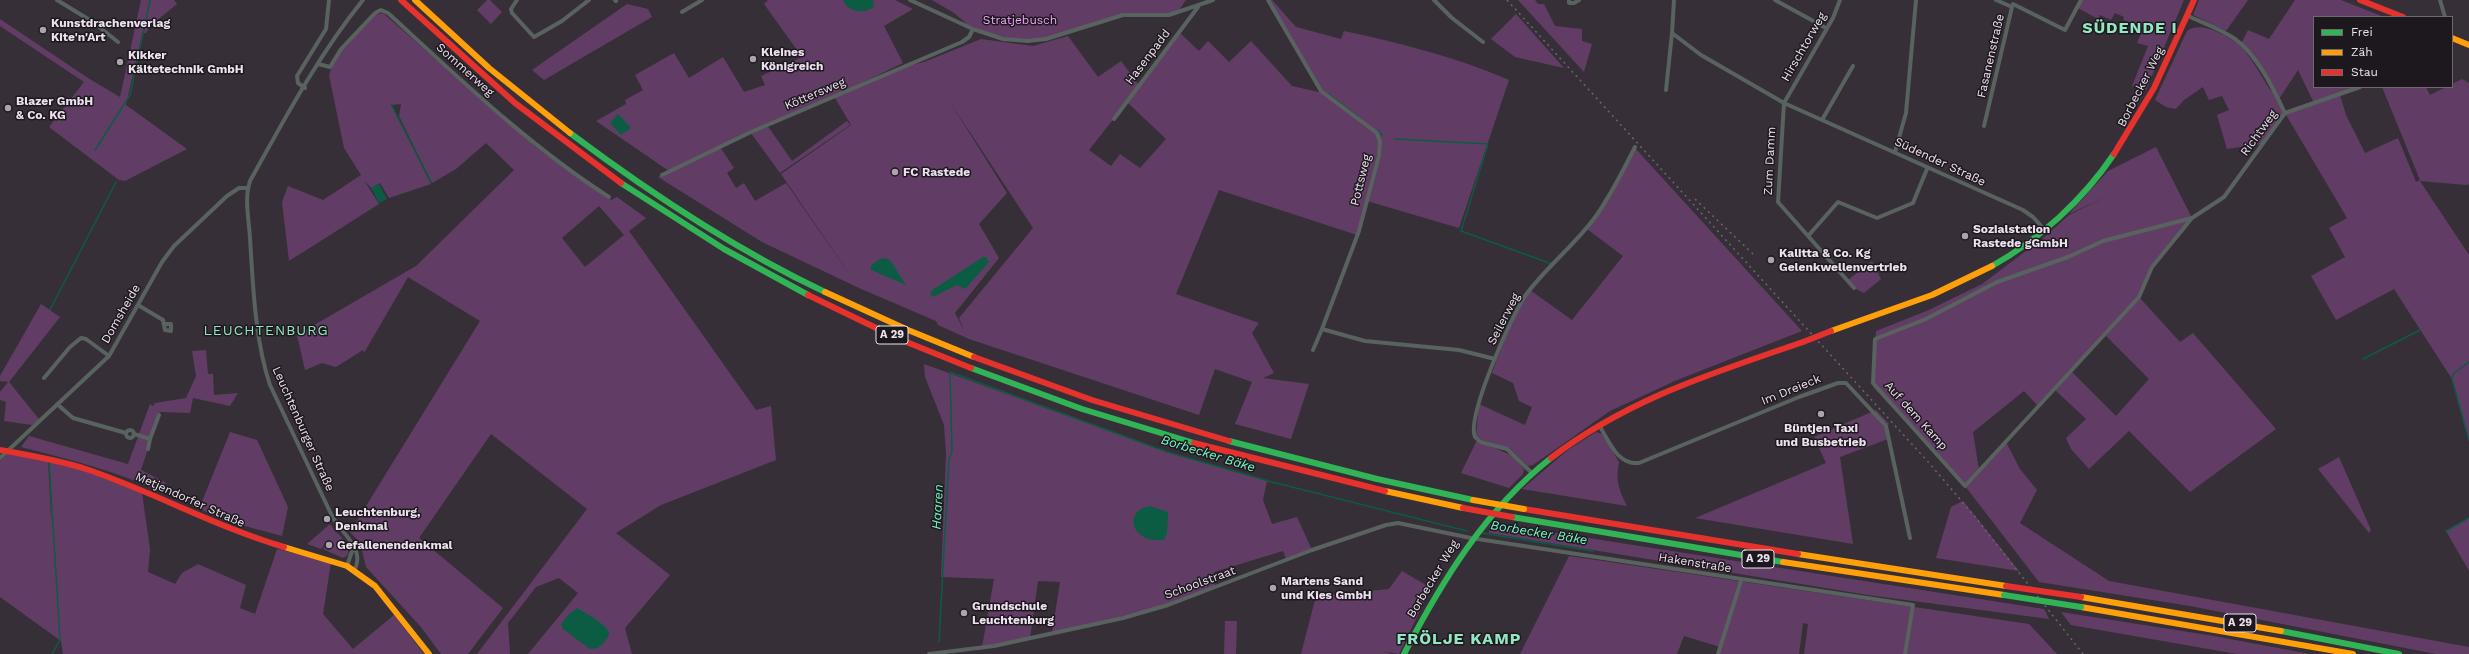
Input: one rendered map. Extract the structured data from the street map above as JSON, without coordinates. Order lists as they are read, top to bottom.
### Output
{
  "streets": {
    "main road": ["Borbecker Weg", "A 29", "Metjendorfer Straße"],
    "street": [
      "Hirschtorweg",
      "Fasanenstraße",
      "Hasenpadd",
      "Sommerweg",
      "Köttersweg",
      "Richtweg",
      "Zum Damm",
      "Südender Straße",
      "Pottsweg",
      "Domsheide",
      "Seilerweg",
      "Im Dreieck",
      "Auf dem Kamp",
      "Leuchtenburger Straße",
      "Hakenstraße",
      "Schoolstraat"
    ]
  },
  "crossings": [
    ["Hirschtorweg", "Zum Damm"],
    ["Hirschtorweg", "Südender Straße"],
    ["Borbecker Weg", "Südender Straße"],
    ["Borbecker Weg", "Seilerweg"],
    ["Borbecker Weg", "Im Dreieck"],
    ["Borbecker Weg", "Hakenstraße"],
    ["Borbecker Weg", "Schoolstraat"],
    ["Richtweg", "Auf dem Kamp"],
    ["Zum Damm", "Südender Straße"],
    ["Domsheide", "Leuchtenburger Straße"],
    ["Domsheide", "Metjendorfer Straße"],
    ["Hakenstraße", "Schoolstraat"]
  ],
  "districts": ["SÜDENDE I", "LEUCHTENBURG", "FRÖLJE KAMP"],
  "water": ["Borbecker Bäke", "Haaren"],
  "parks": ["Stratjebusch"],
  "places": [
    "Kunstdrachenverlag Kite'n'Art",
    "Kleines Königreich",
    "Kikker Kältetechnik GmbH",
    "Blazer GmbH & Co. KG",
    "FC Rastede",
    "Sozialstation Rastede gGmbH",
    "Kalitta & Co. Kg Gelenkwellenvertrieb",
    "Büntjen Taxi und Busbetrieb",
    "Leuchtenburg, Denkmal",
    "Gefallenendenkmal",
    "Martens Sand und Kies GmbH",
    "Grundschule Leuchtenburg"
  ],
  "legend": ["Frei", "Zäh", "Stau"]
}
